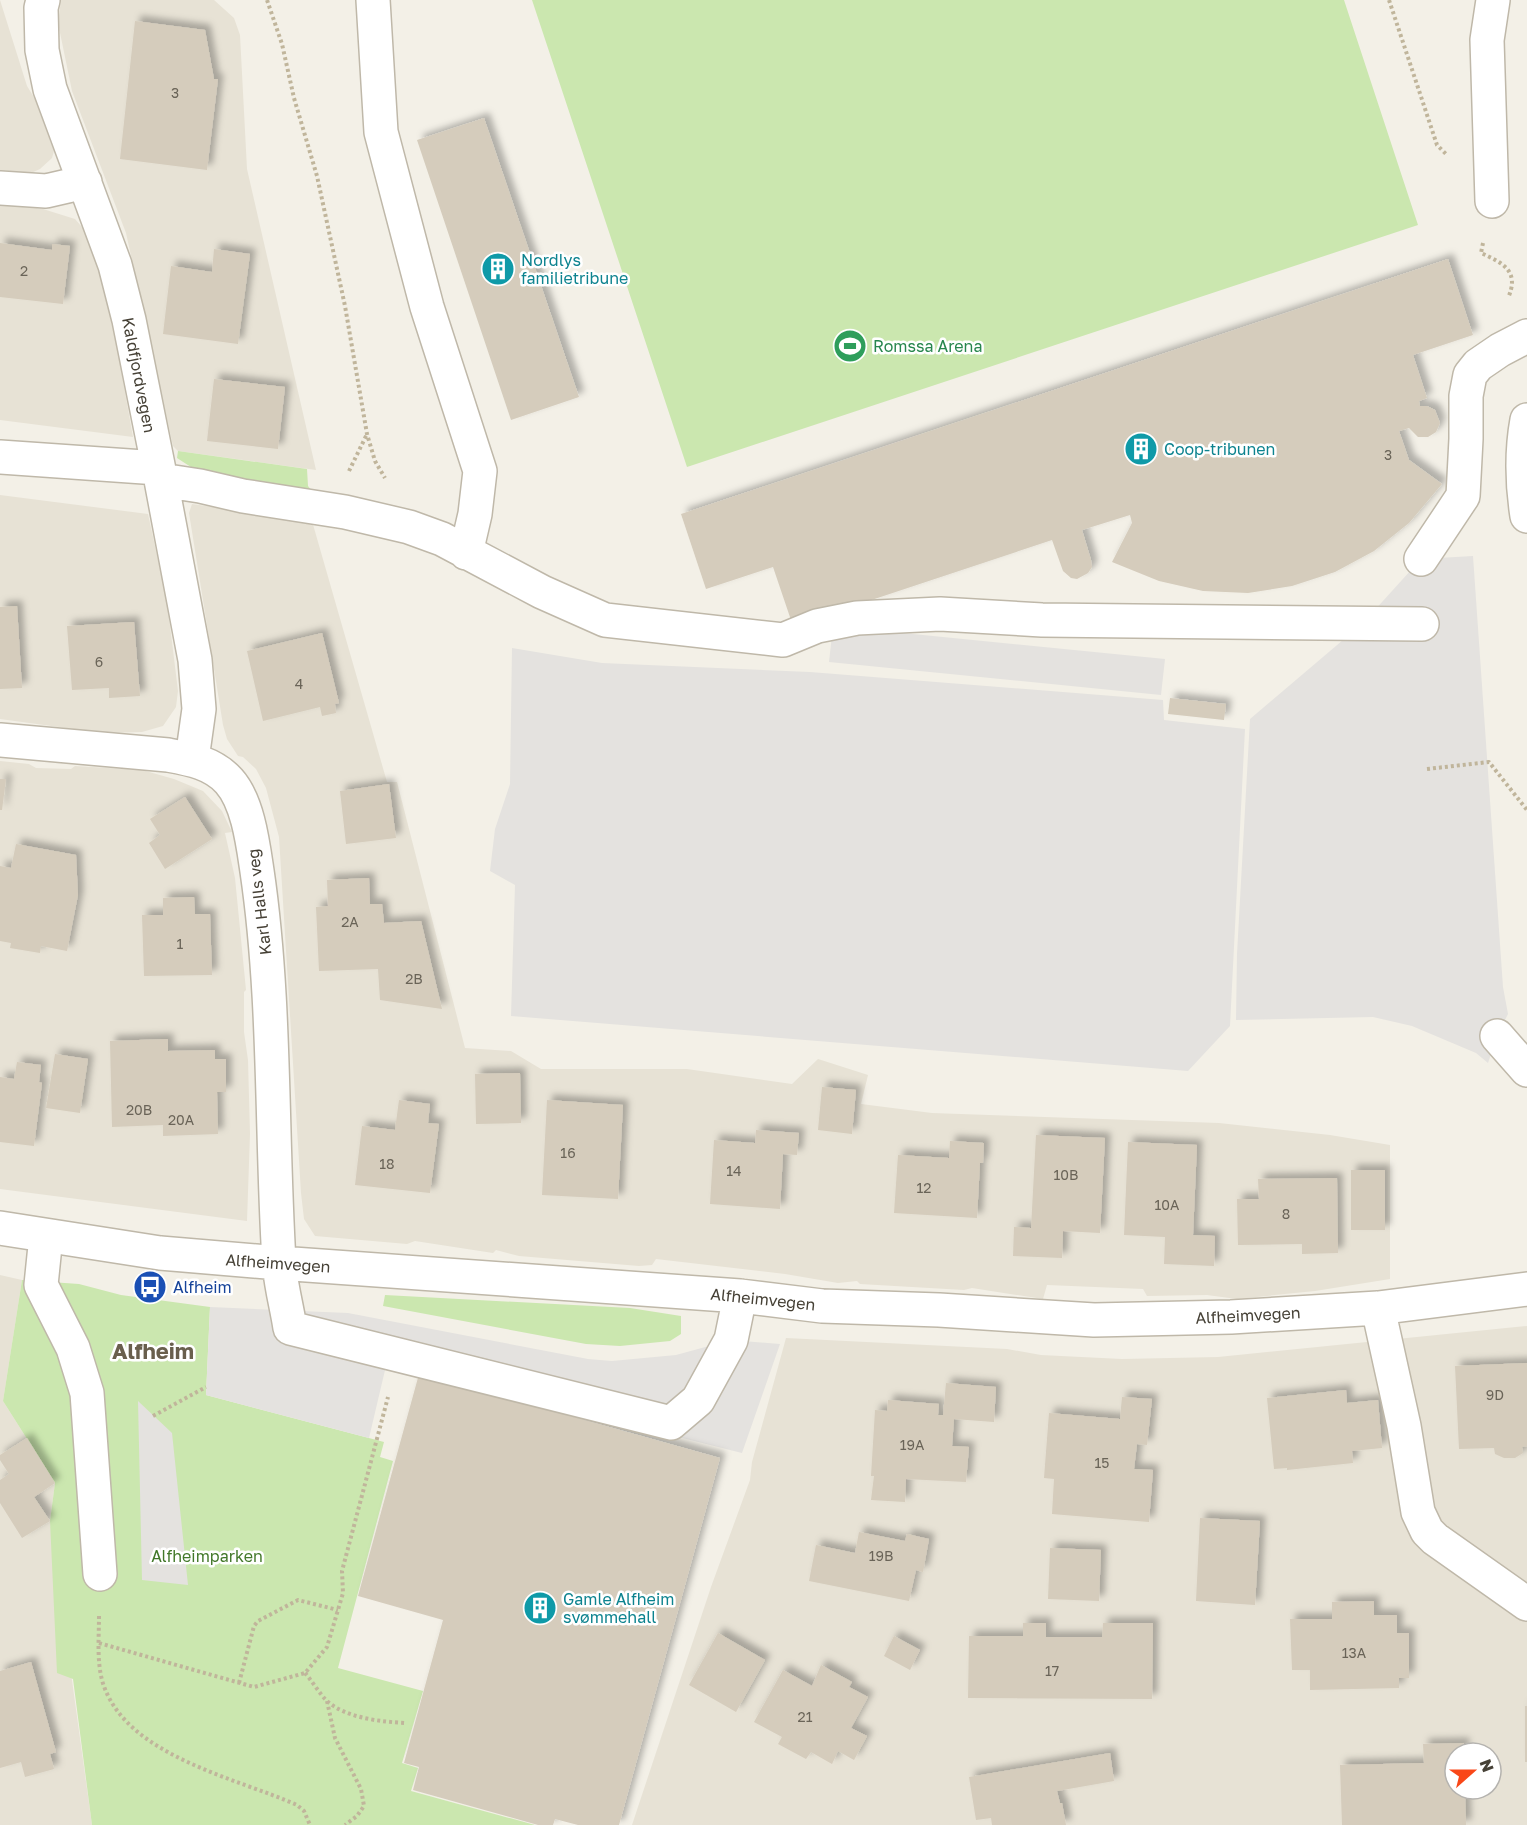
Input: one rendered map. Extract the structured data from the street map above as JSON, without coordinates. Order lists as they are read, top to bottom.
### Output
{
  "streets": {
    "street": ["Kaldfjordvegen", "Karl Halls veg", "Alfheimvegen"]
  },
  "crossings": [
    ["Kaldfjordvegen", "Karl Halls veg"],
    ["Karl Halls veg", "Alfheimvegen"]
  ],
  "districts": ["Alfheim"],
  "parks": ["Alfheimparken"],
  "places": {
    "building": ["Nordlys familietribune", "Coop-tribunen", "Gamle Alfheim svømmehall"],
    "sports": ["Romssa Arena"],
    "bus stop": ["Alfheim"]
  },
  "house_numbers": [
    "3",
    "2",
    "3",
    "6",
    "4",
    "2A",
    "1",
    "2B",
    "20B",
    "20A",
    "16",
    "18",
    "14",
    "10B",
    "12",
    "10A",
    "8",
    "9D",
    "19A",
    "15",
    "19B",
    "13A",
    "17",
    "21"
  ],
  "north": "right"
}
